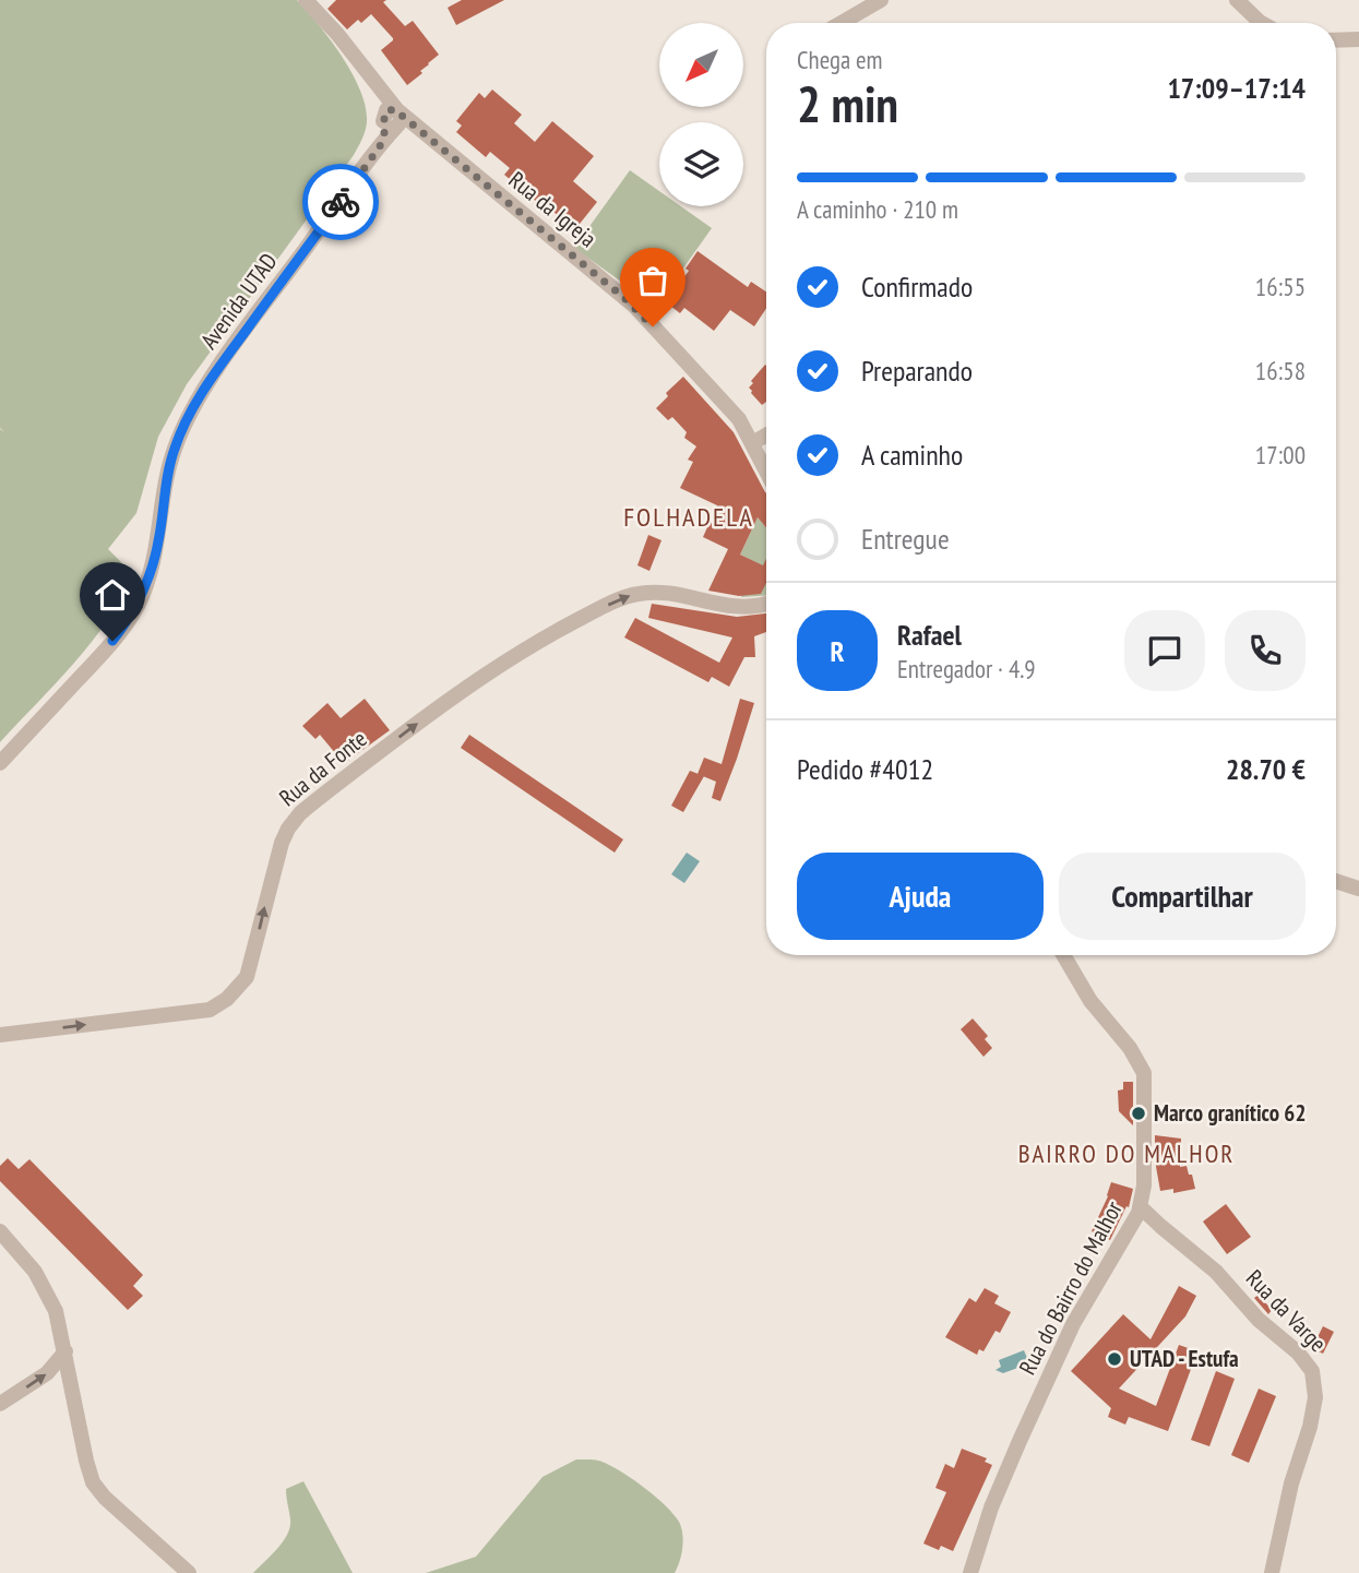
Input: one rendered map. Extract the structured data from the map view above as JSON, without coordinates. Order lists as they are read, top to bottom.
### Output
{
  "streets": {
    "street": [
      "Rua da Igreja",
      "Avenida UTAD",
      "Rua da Fonte",
      "Rua do Bairro do Malhor",
      "Rua da Varge"
    ]
  },
  "crossings": [
    ["Rua da Igreja", "Avenida UTAD"],
    ["Rua do Bairro do Malhor", "Rua da Varge"]
  ],
  "one_way": ["Rua da Fonte"],
  "districts": ["FOLHADELA", "BAIRRO DO MALHOR"],
  "places": ["Marco granítico 62", "UTAD - Estufa"],
  "north": "bottom left",
  "page": {
    "heading": ["2 min", "Chega em", "17:09–17:14"],
    "panel": [
      "Rafael",
      "Entregador · 4.9",
      "Pedido #4012",
      "28.70 €"
    ],
    "bar": "A caminho · 210 m",
    "list": [
      ["Confirmado", "16:55"],
      ["Preparando", "16:58"],
      ["A caminho", "17:00"],
      "Entregue"
    ],
    "round": "R",
    "buttons": ["Ajuda", "Compartilhar"]
  }
}
